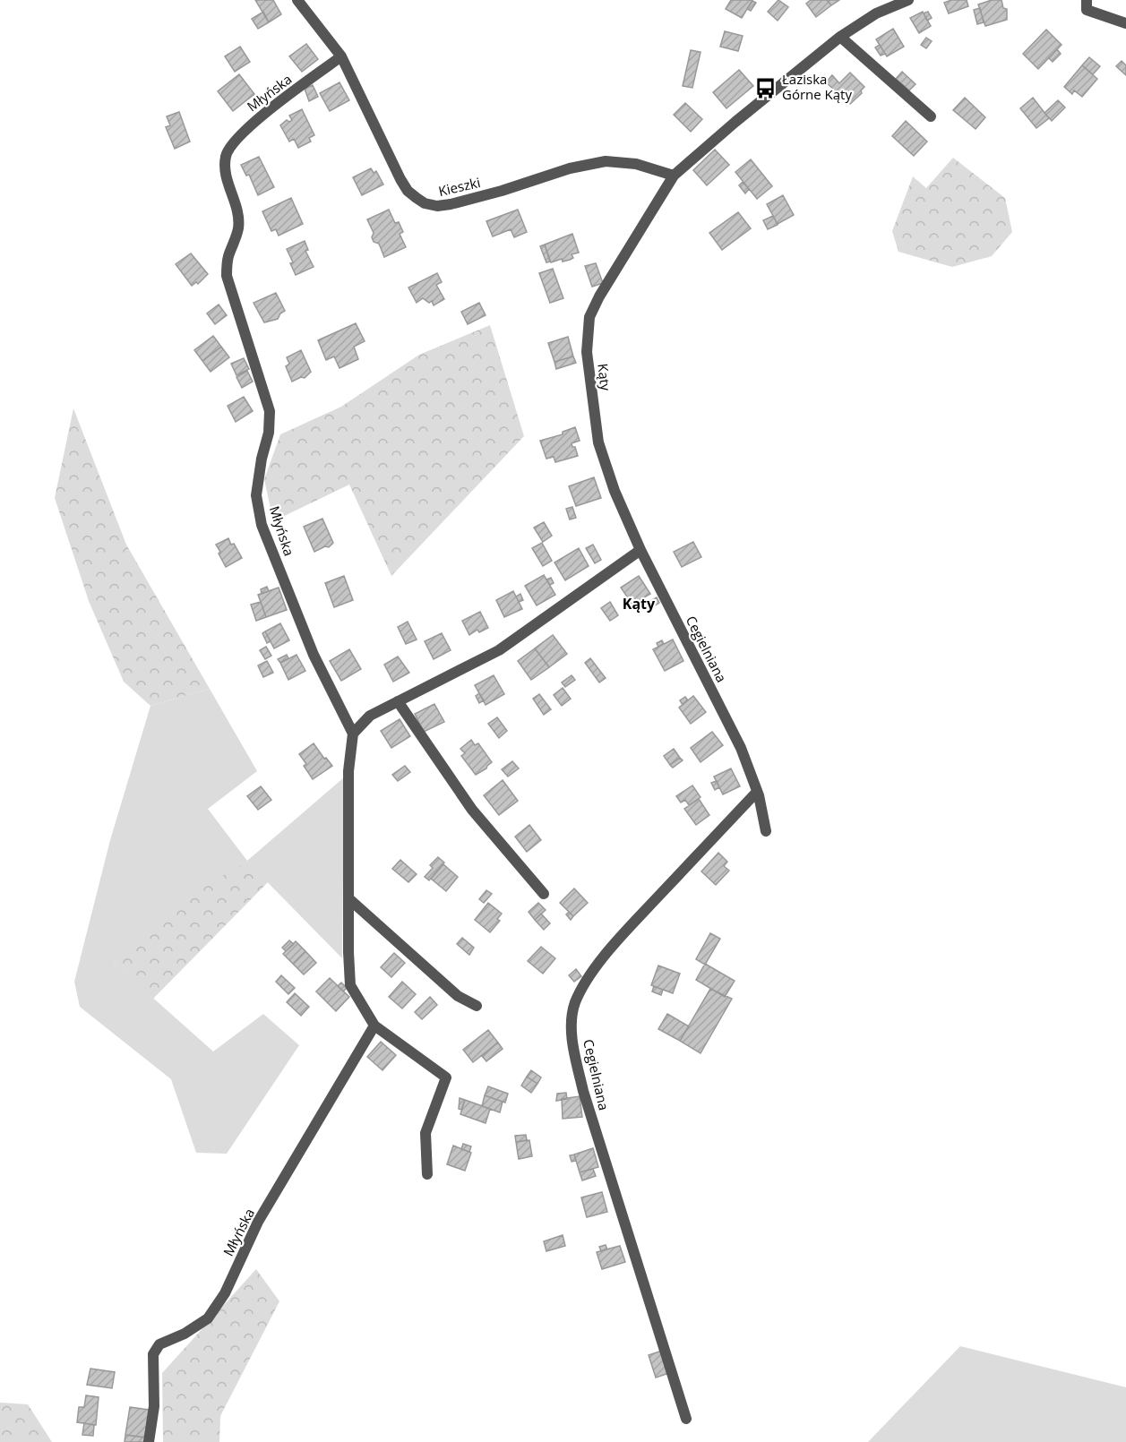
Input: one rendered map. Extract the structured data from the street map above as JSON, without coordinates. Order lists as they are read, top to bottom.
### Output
{
  "streets": {
    "street": [
      "Młyńska",
      "Kieszki",
      "Kąty",
      "Cegielniana"
    ]
  },
  "crossings": [
    ["Młyńska", "Kieszki"],
    ["Kieszki", "Kąty"],
    ["Kąty", "Cegielniana"]
  ],
  "districts": ["Kąty"],
  "places": {
    "bus stop": ["Łaziska Górne Kąty"]
  }
}
